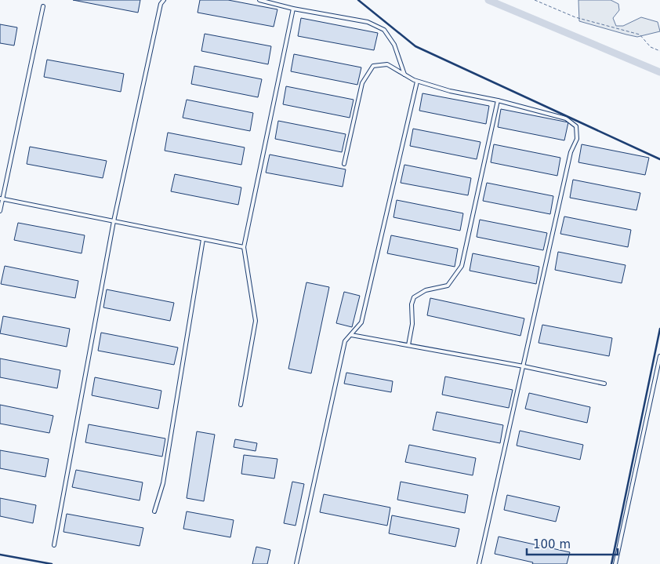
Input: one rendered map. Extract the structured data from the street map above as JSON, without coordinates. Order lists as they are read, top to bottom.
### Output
{
  "scale_bar": "100 m"
}
